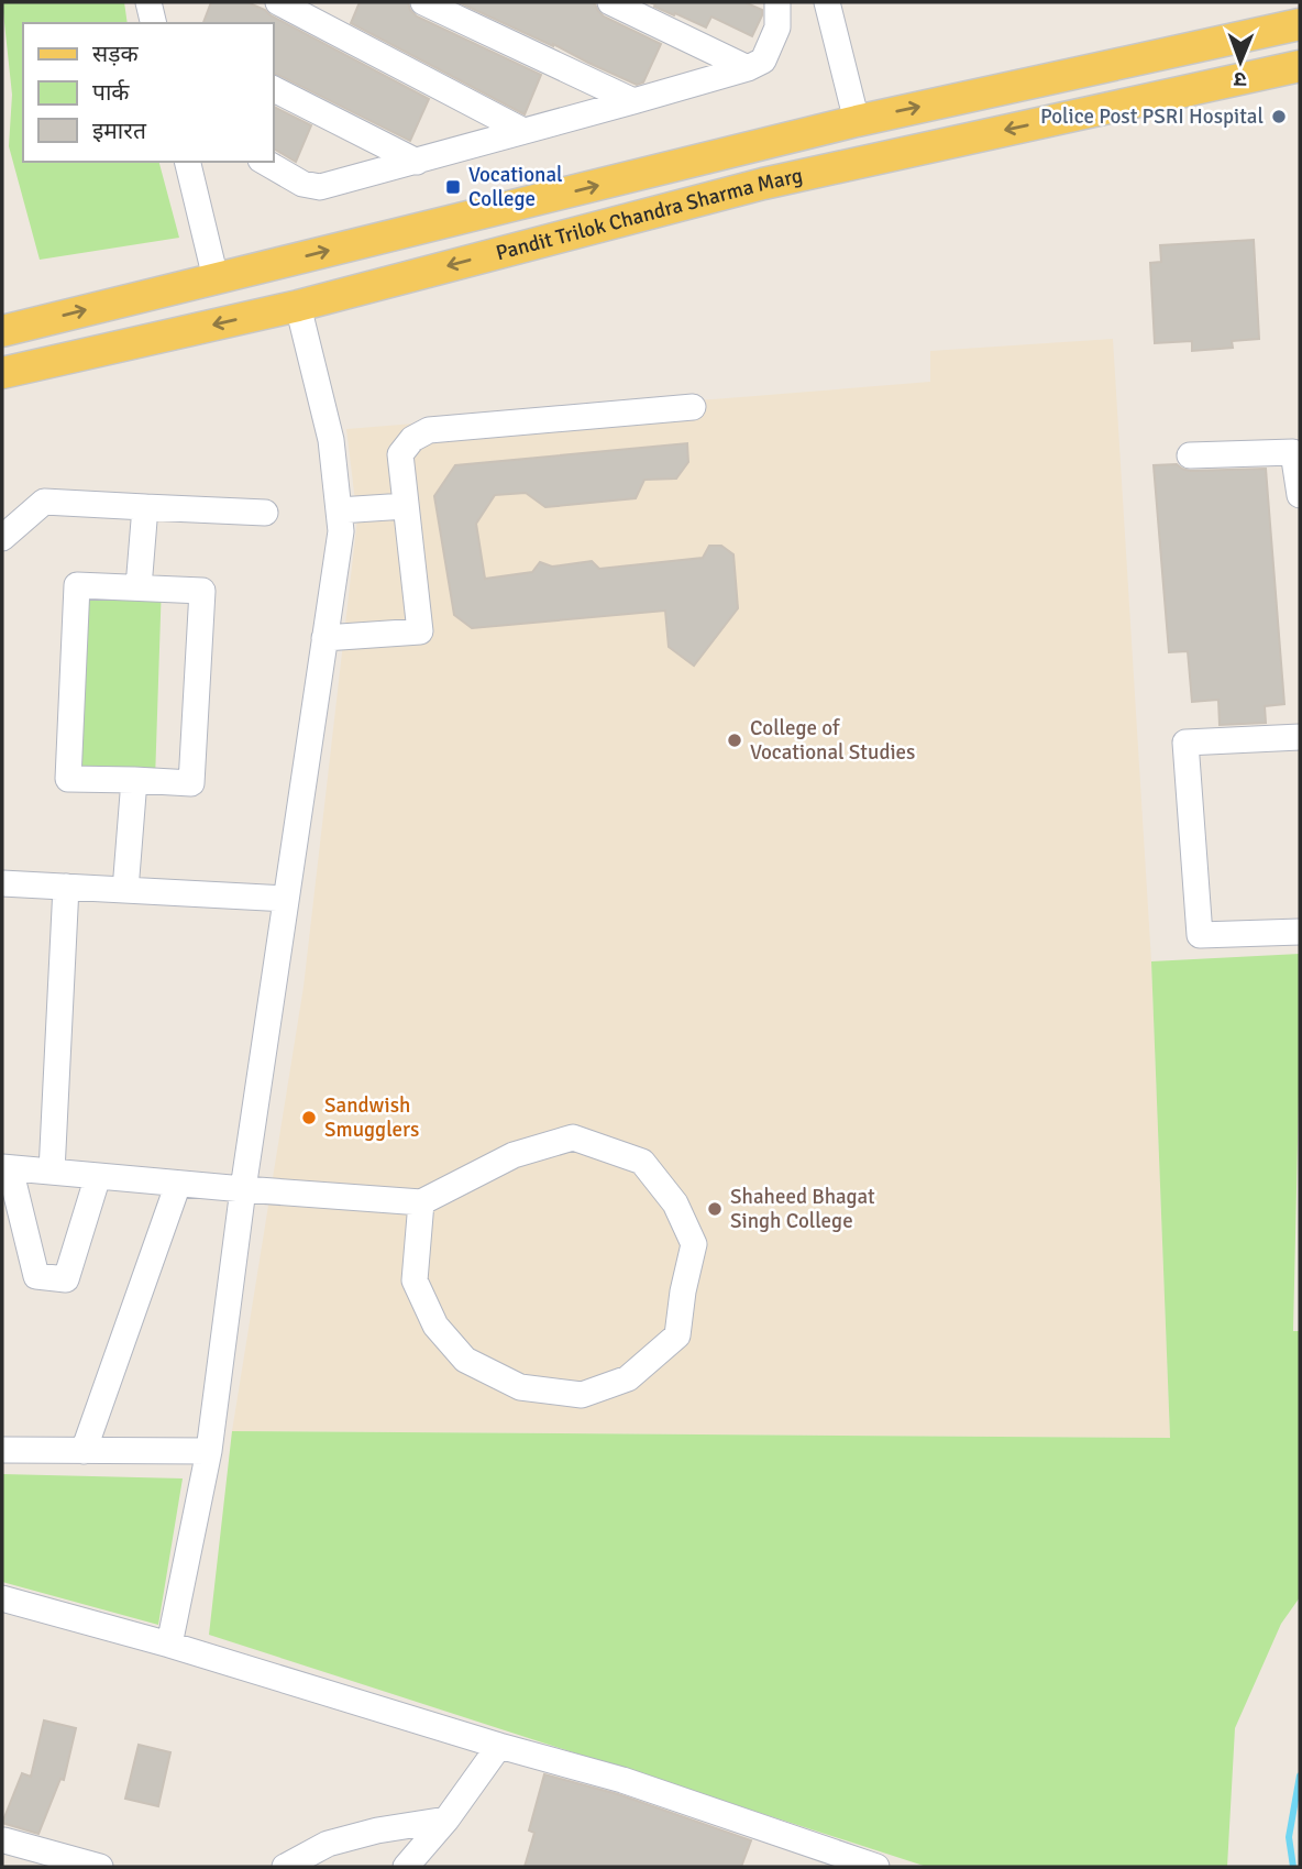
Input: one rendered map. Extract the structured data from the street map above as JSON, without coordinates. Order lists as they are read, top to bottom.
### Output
{
  "streets": {
    "main road": ["Pandit Trilok Chandra Sharma Marg"]
  },
  "places": {
    "other": [
      "Police Post PSRI Hospital",
      "College of Vocational Studies",
      "Sandwish Smugglers",
      "Shaheed Bhagat Singh College"
    ],
    "transit": ["Vocational College"]
  },
  "legend": ["सड़क", "पार्क", "इमारत"],
  "north": "bottom"
}
